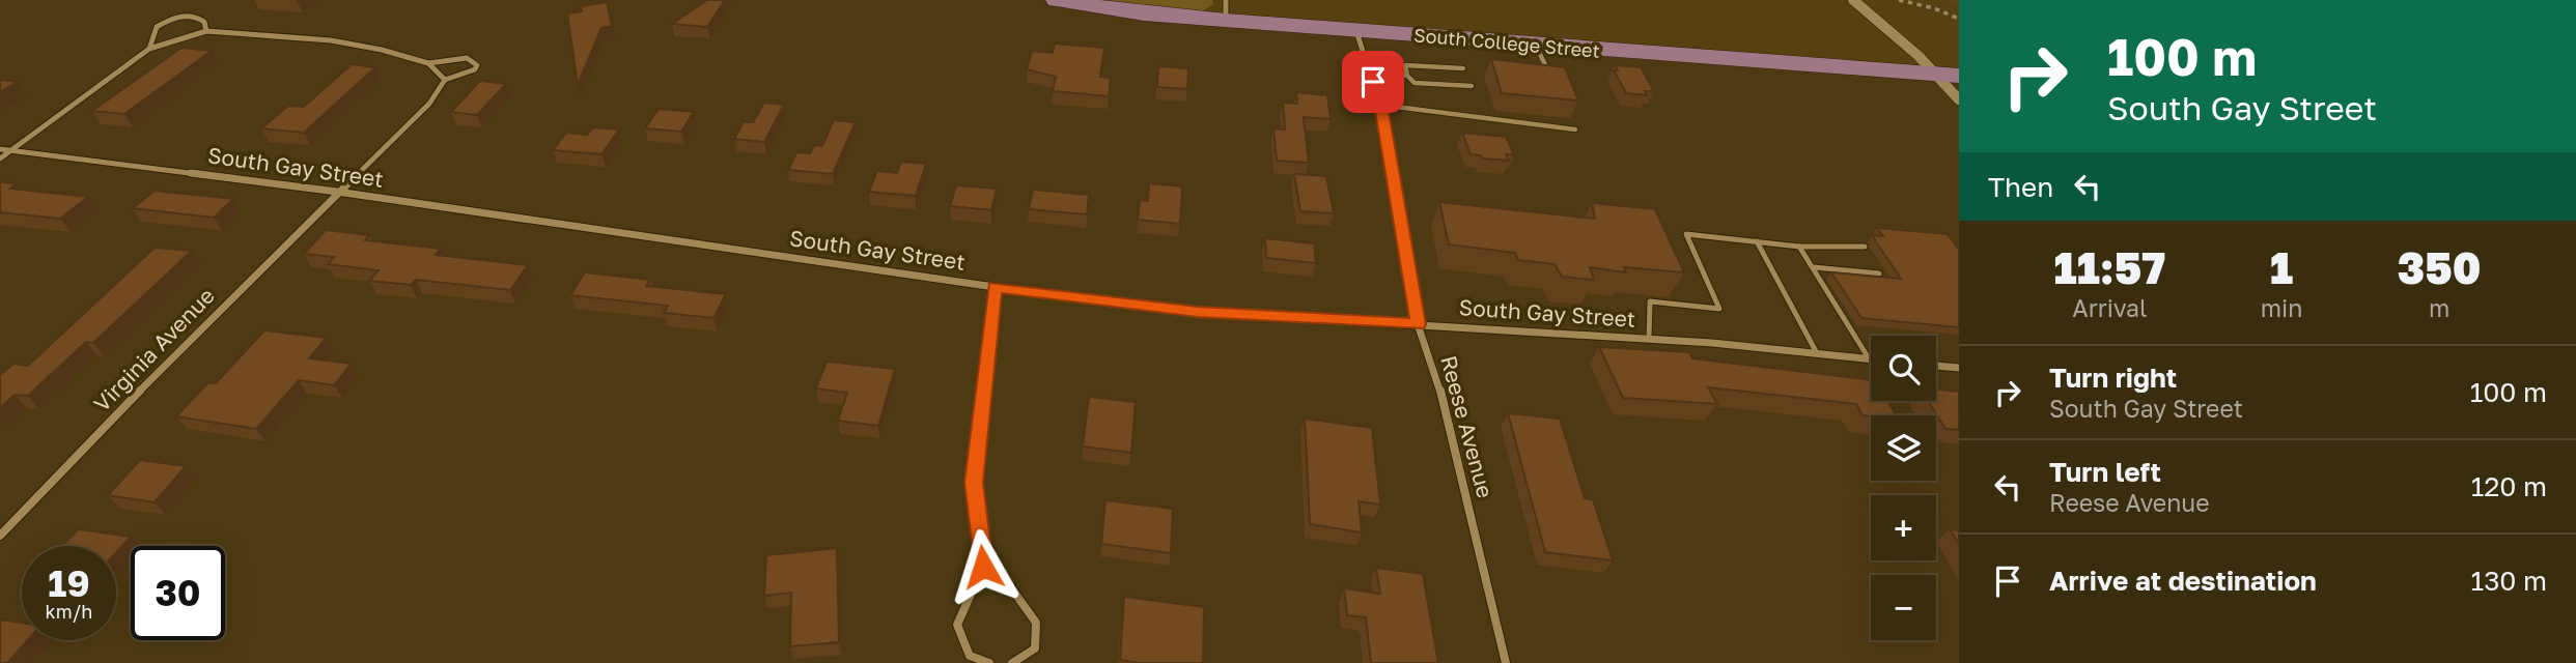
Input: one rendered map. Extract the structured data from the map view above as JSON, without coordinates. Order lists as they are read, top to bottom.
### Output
{
  "streets": {
    "main road": ["South College Street"],
    "street": ["South Gay Street", "Virginia Avenue", "Reese Avenue"]
  },
  "crossings": [
    ["South College Street", "Reese Avenue"],
    ["South Gay Street", "Virginia Avenue"],
    ["South Gay Street", "Reese Avenue"]
  ],
  "page": {
    "turn": ["100 m", "South Gay Street"],
    "then": "Then",
    "eta": [
      "11:57",
      "Arrival",
      "1",
      "min",
      "350",
      "m"
    ],
    "map_buttons": ["+", "−"],
    "list": [
      {
        "name": "Turn right",
        "note": "South Gay Street",
        "value": "100 m"
      },
      {
        "name": "Turn left",
        "note": "Reese Avenue",
        "value": "120 m"
      },
      {
        "name": "Arrive at destination",
        "value": "130 m"
      }
    ],
    "speed": "19 km/h",
    "limit": "30"
  }
}
